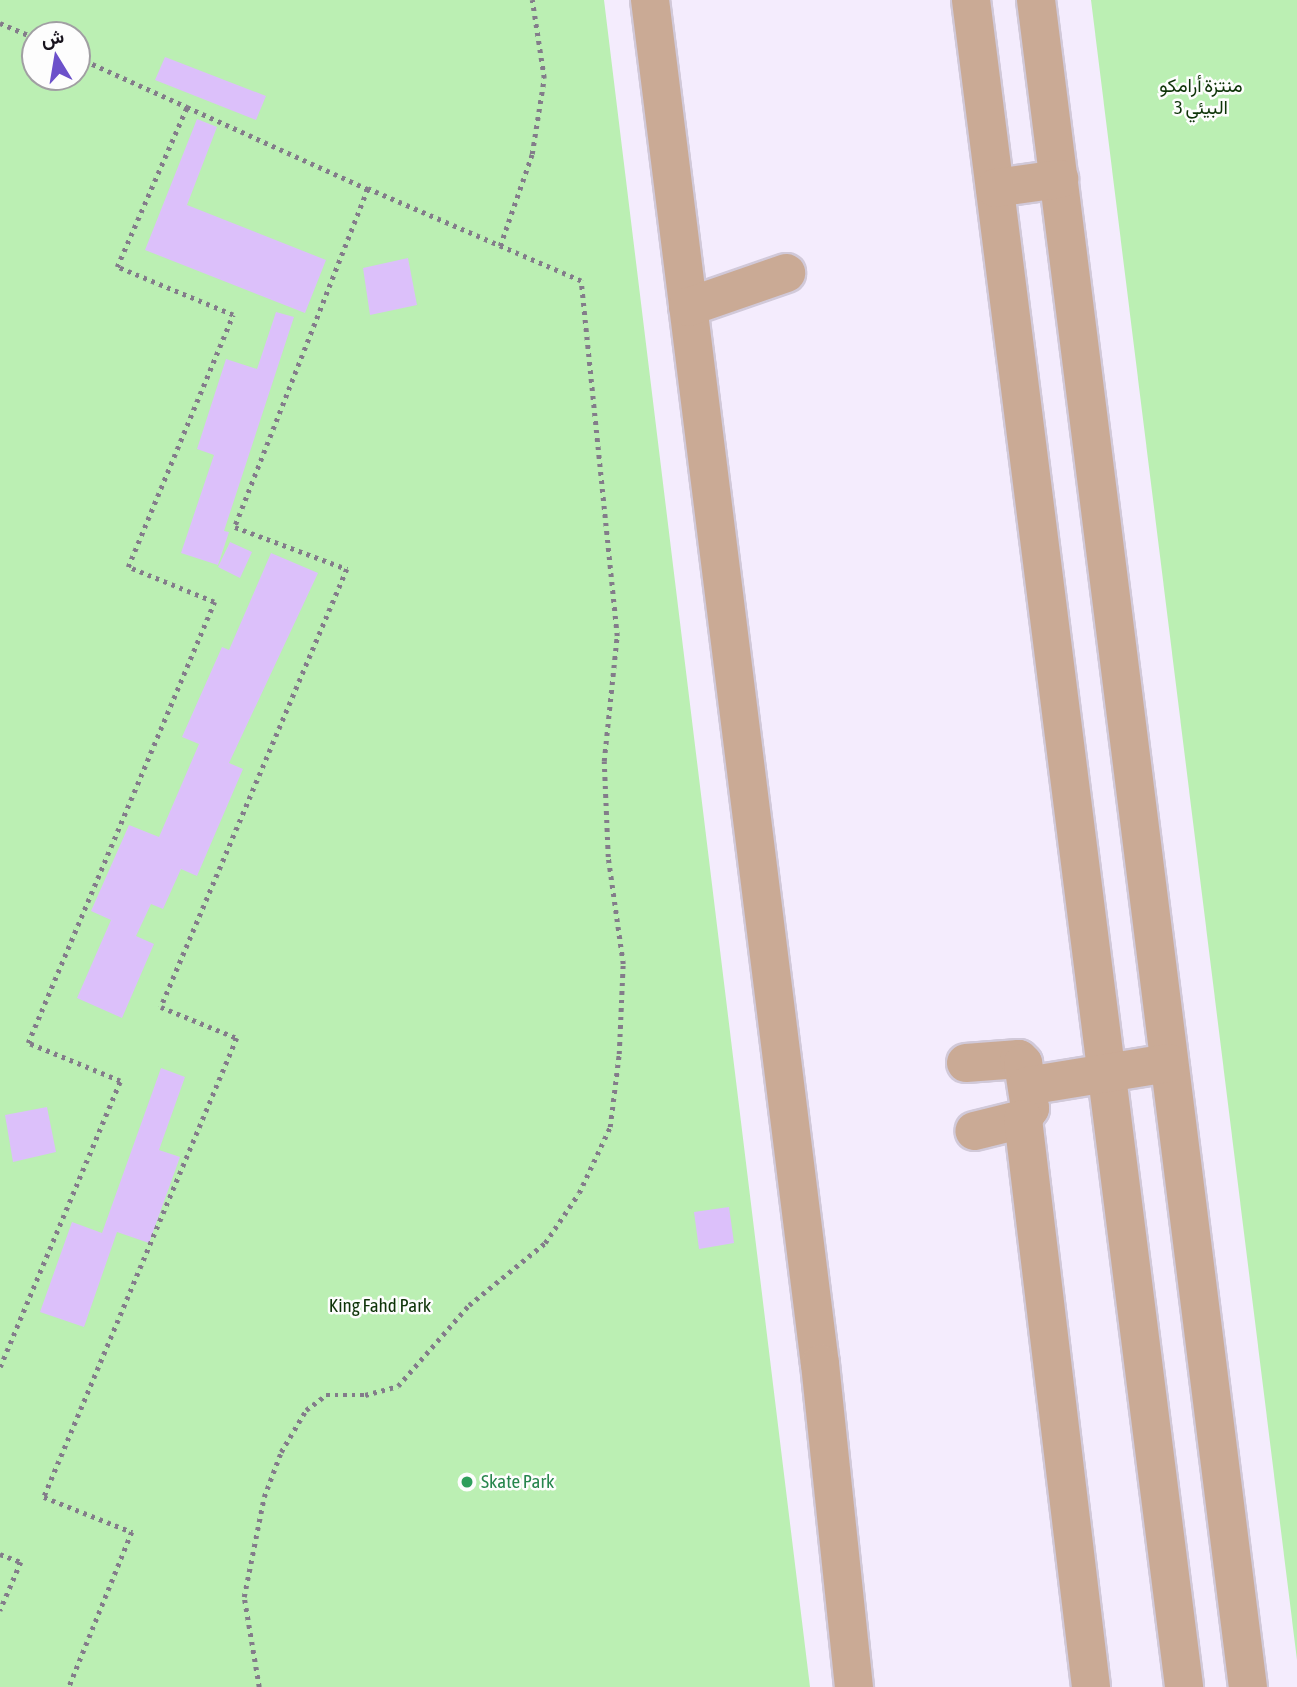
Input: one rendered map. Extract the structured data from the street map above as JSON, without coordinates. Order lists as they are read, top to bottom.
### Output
{
  "parks": ["منتزة أرامكو البيئي 3", "King Fahd Park"],
  "places": ["Skate Park"],
  "north": "top"
}
